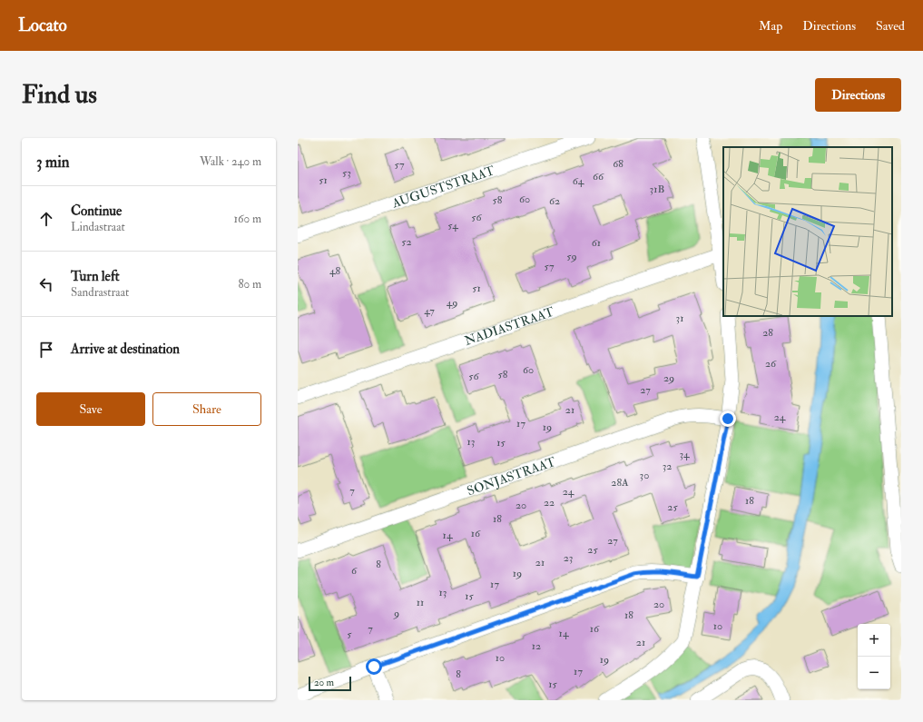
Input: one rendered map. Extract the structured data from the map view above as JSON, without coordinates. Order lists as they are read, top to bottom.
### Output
{
  "streets": {
    "street": ["AUGUSTSTRAAT", "NADIASTRAAT", "SONJASTRAAT"]
  },
  "house_numbers": [
    "68",
    "57",
    "53",
    "66",
    "51",
    "64",
    "31B",
    "60",
    "58",
    "62",
    "56",
    "54",
    "52",
    "61",
    "59",
    "57",
    "48",
    "51",
    "49",
    "47",
    "31",
    "28",
    "26",
    "60",
    "58",
    "56",
    "29",
    "27",
    "21",
    "24",
    "17",
    "19",
    "13",
    "15",
    "34",
    "32",
    "30",
    "28A",
    "7",
    "24",
    "18",
    "22",
    "20",
    "25",
    "18",
    "16",
    "14",
    "27",
    "25",
    "23",
    "21",
    "8",
    "6",
    "19",
    "17",
    "13",
    "15",
    "11",
    "20",
    "9",
    "18",
    "10",
    "7",
    "16",
    "14",
    "5",
    "21",
    "12",
    "10",
    "19",
    "17",
    "8",
    "15"
  ],
  "scale_bar": "20 m",
  "page": {
    "header": "Locato",
    "nav": ["Map", "Directions", "Saved"],
    "buttons": [
      "Directions",
      ["Save", "Share"]
    ],
    "title": "Find us",
    "heading": ["3 min", "Walk · 240 m"],
    "list": [
      ["Continue", "Lindastraat", "160 m"],
      ["Turn left", "Sandrastraat", "80 m"],
      "Arrive at destination"
    ],
    "map_buttons": ["+", "−"],
    "scale": "20 m"
  }
}
